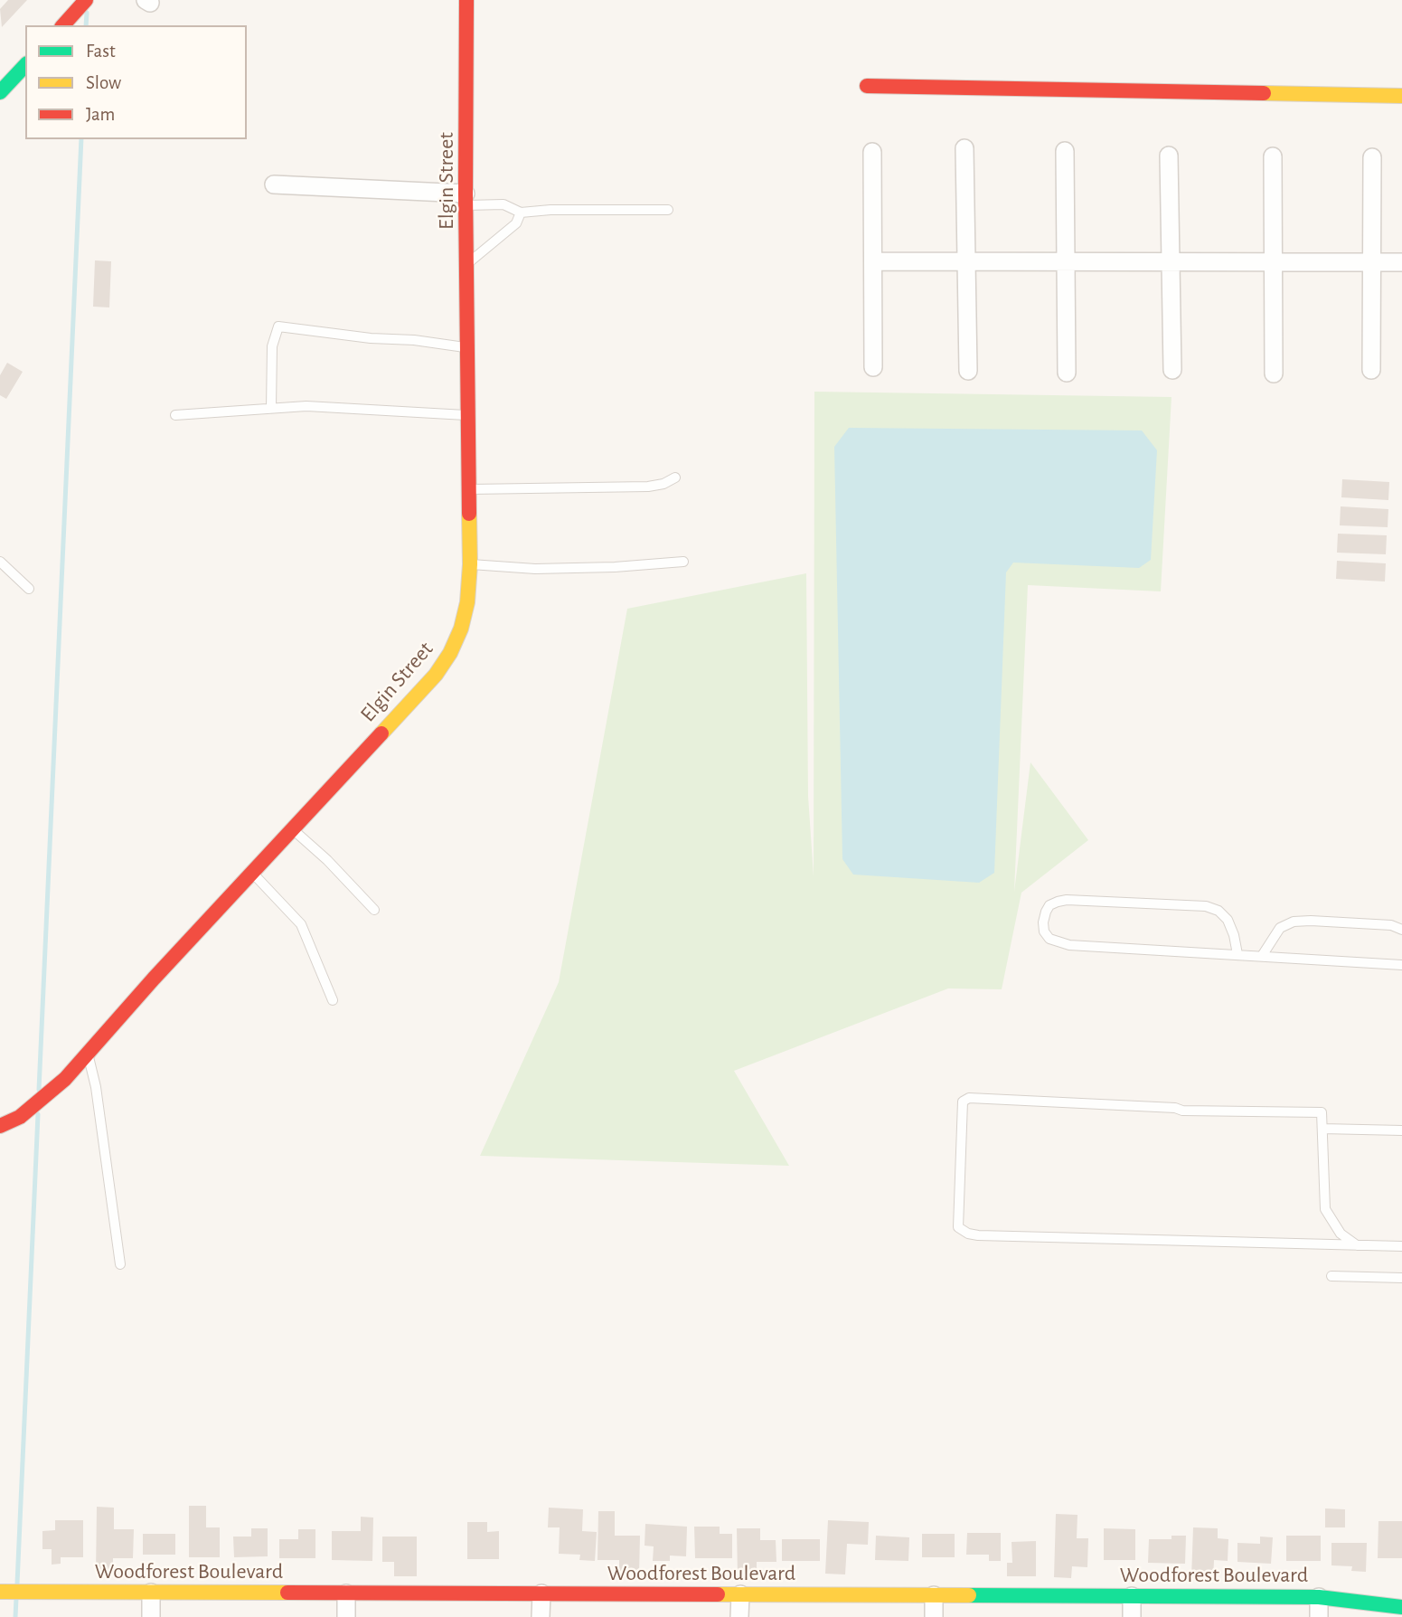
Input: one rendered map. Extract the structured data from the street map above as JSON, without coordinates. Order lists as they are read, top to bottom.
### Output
{
  "streets": {
    "street": ["Elgin Street", "Woodforest Boulevard"]
  },
  "legend": ["Fast", "Slow", "Jam"]
}
